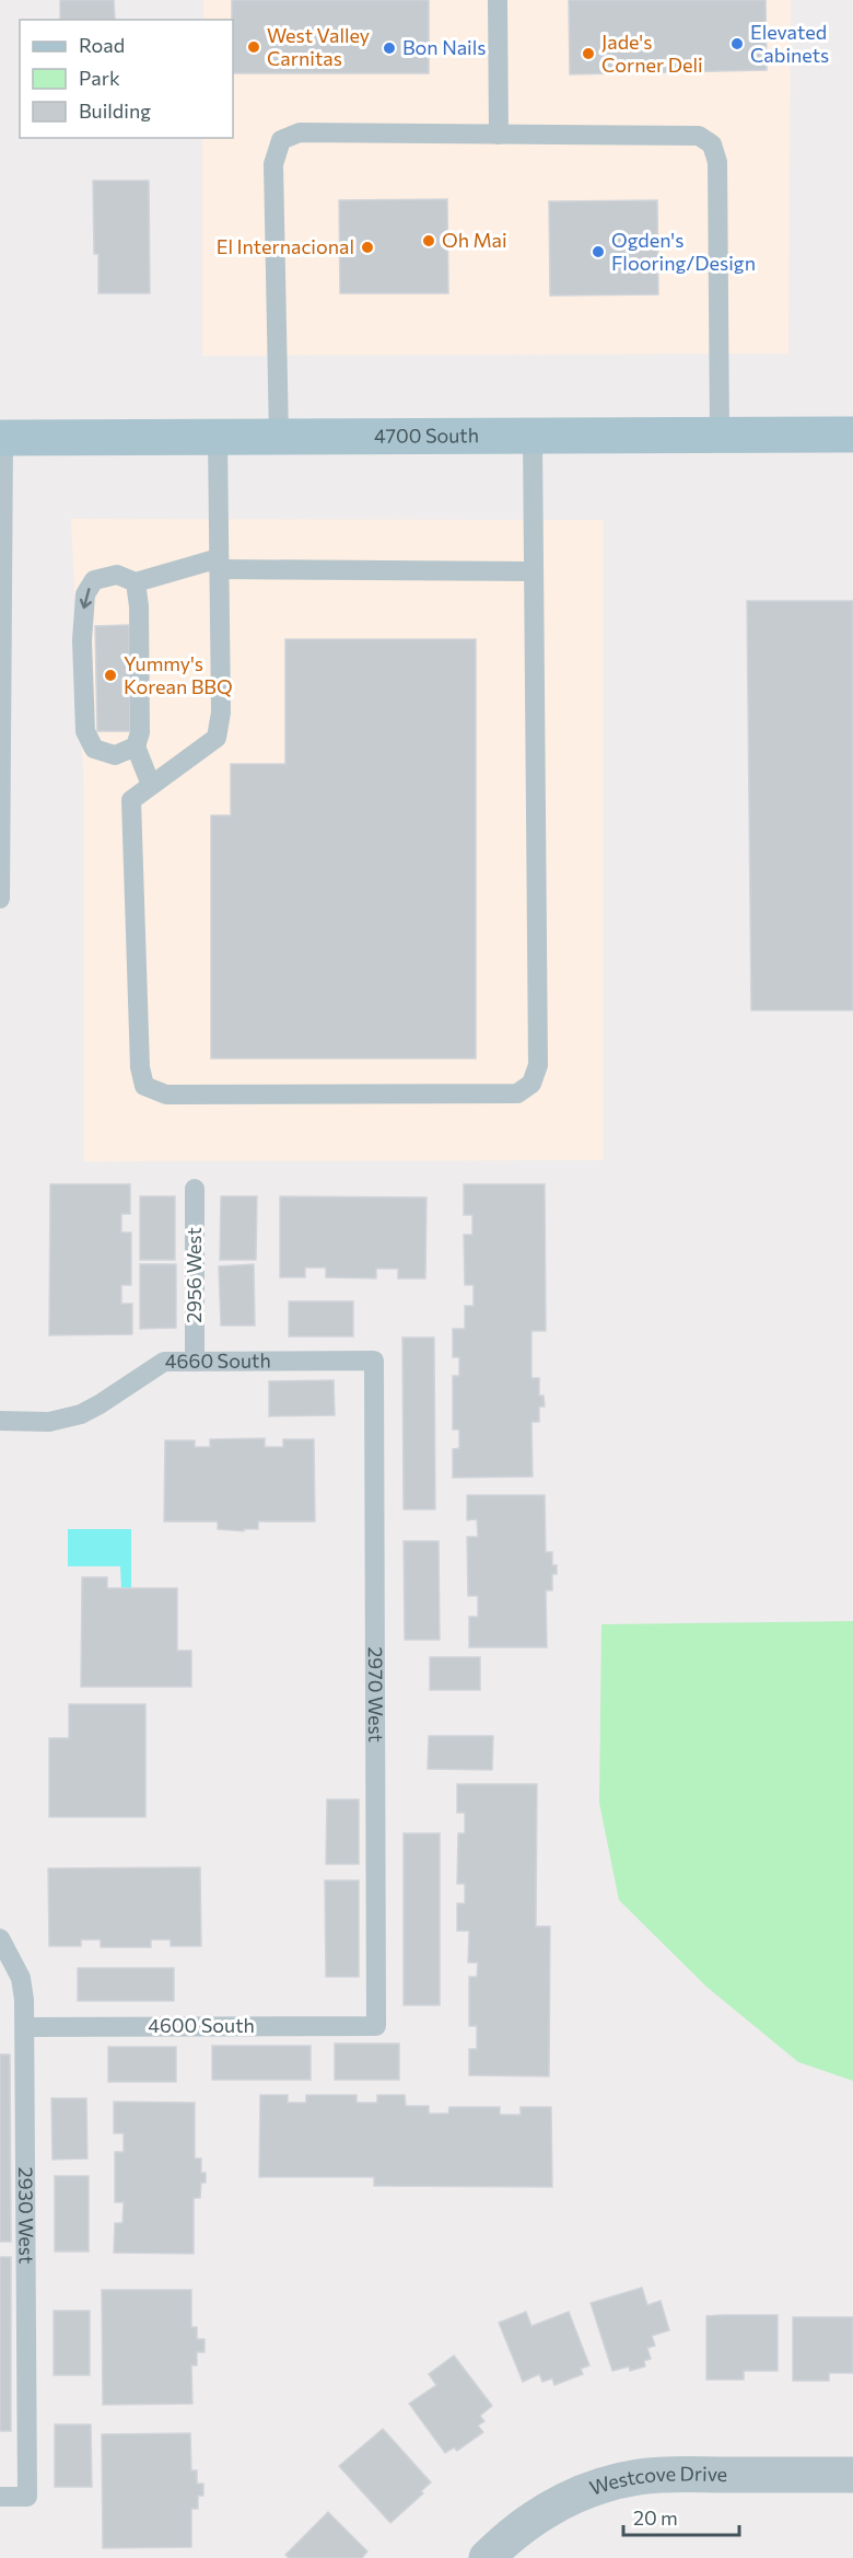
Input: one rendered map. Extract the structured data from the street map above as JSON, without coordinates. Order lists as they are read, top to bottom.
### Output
{
  "streets": {
    "main road": ["4700 South"],
    "street": ["Westcove Drive"],
    "lane": [
      "2956 West",
      "4660 South",
      "2970 West",
      "4600 South",
      "2930 West"
    ]
  },
  "crossings": [
    ["2956 West", "4660 South"],
    ["4660 South", "2970 West"],
    ["2970 West", "4600 South"],
    ["4600 South", "2930 West"]
  ],
  "places": [
    "Elevated Cabinets",
    "West Valley Carnitas",
    "Bon Nails",
    "Jade's Corner Deli",
    "Oh Mai",
    "El Internacional",
    "Ogden's Flooring/Design",
    "Yummy's Korean BBQ"
  ],
  "legend": ["Road", "Park", "Building"],
  "scale_bar": "20 m"
}
